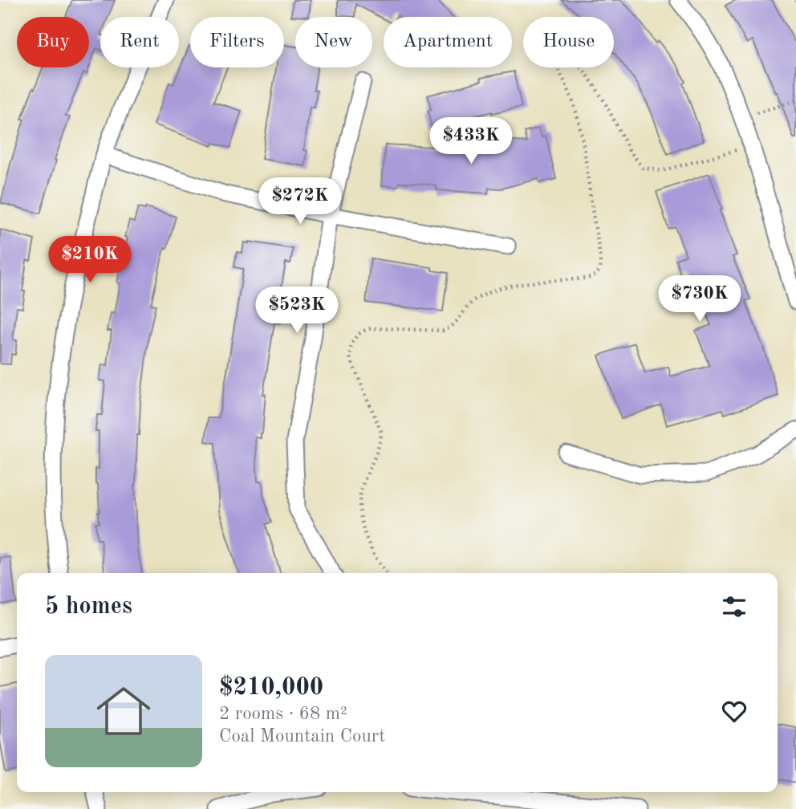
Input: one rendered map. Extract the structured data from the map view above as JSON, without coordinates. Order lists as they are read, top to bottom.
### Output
{
  "page": {
    "chip": [
      "Buy",
      "Rent",
      "Filters",
      "New",
      "Apartment",
      "House"
    ],
    "price": [
      "$433K",
      "$272K",
      "$210K",
      "$730K",
      "$523K"
    ],
    "heading": "5 homes",
    "list": [
      {
        "name": "$210,000",
        "note": "2 rooms · 68 m² · Coal Mountain Court"
      }
    ]
  }
}
